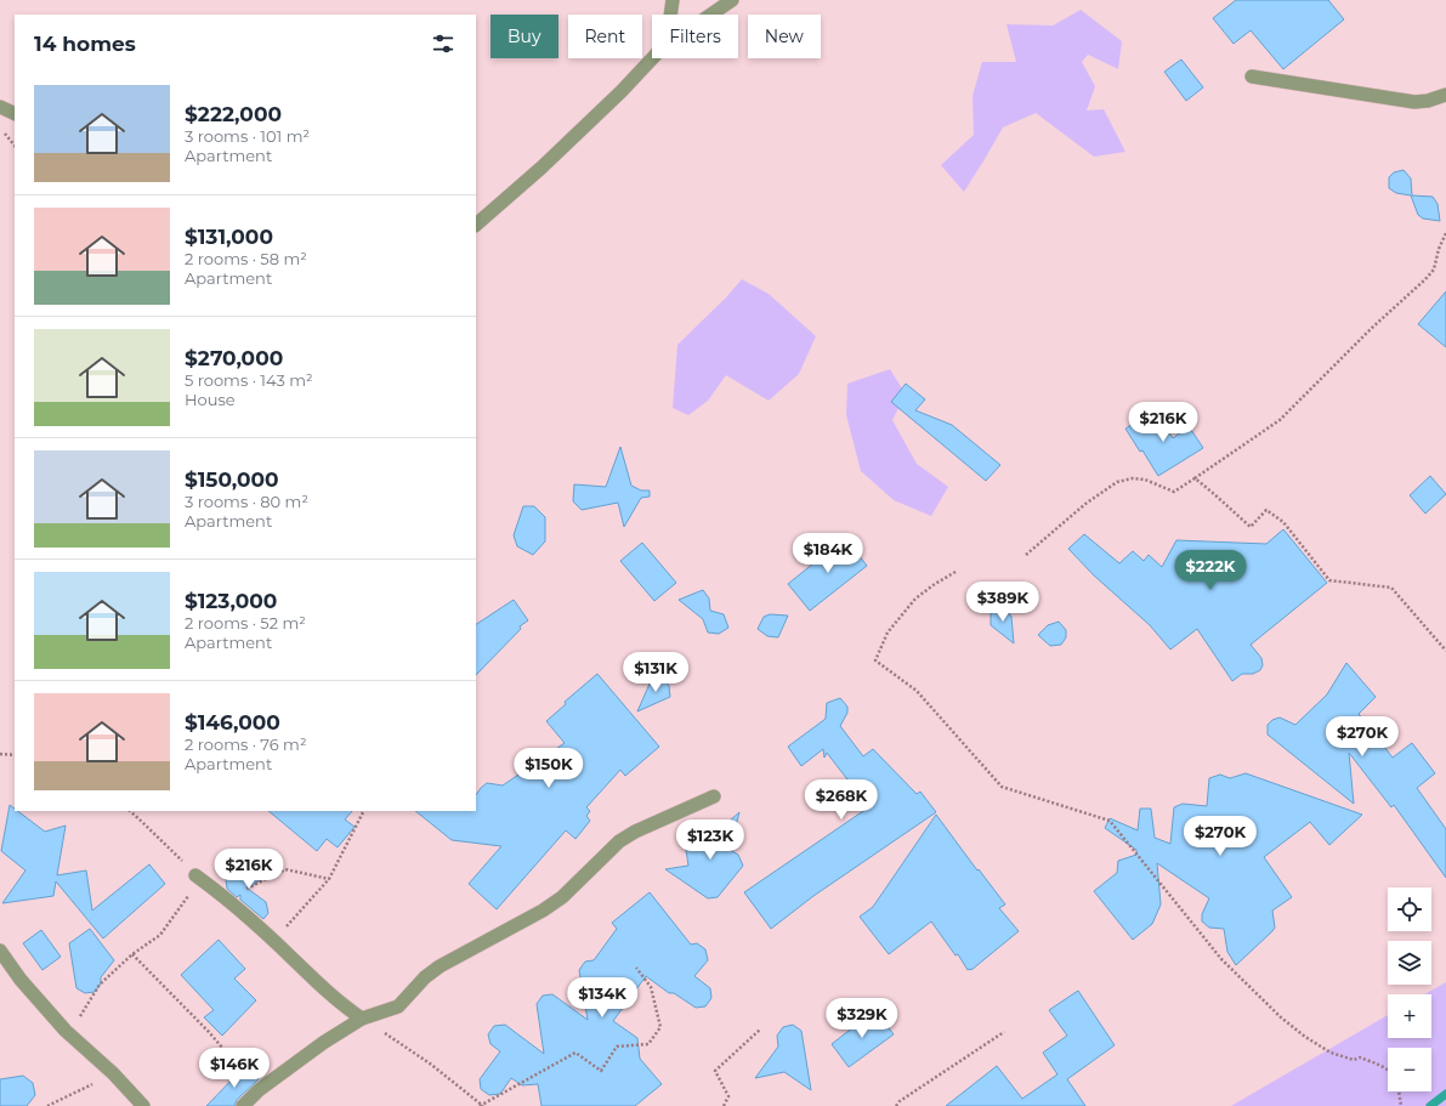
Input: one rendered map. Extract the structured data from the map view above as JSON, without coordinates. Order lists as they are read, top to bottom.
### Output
{
  "page": {
    "chip": [
      "Buy",
      "Rent",
      "Filters",
      "New"
    ],
    "heading": "14 homes",
    "list": [
      {
        "name": "$222,000",
        "note": "3 rooms · 101 m² · Apartment"
      },
      {
        "name": "$131,000",
        "note": "2 rooms · 58 m² · Apartment"
      },
      {
        "name": "$270,000",
        "note": "5 rooms · 143 m² · House"
      },
      {
        "name": "$150,000",
        "note": "3 rooms · 80 m² · Apartment"
      },
      {
        "name": "$123,000",
        "note": "2 rooms · 52 m² · Apartment"
      },
      {
        "name": "$146,000",
        "note": "2 rooms · 76 m² · Apartment"
      }
    ],
    "price": [
      "$216K",
      "$184K",
      "$222K",
      "$389K",
      "$131K",
      "$270K",
      "$150K",
      "$268K",
      "$270K",
      "$123K",
      "$216K",
      "$134K",
      "$329K",
      "$146K"
    ],
    "map_buttons": ["+", "−"]
  }
}
